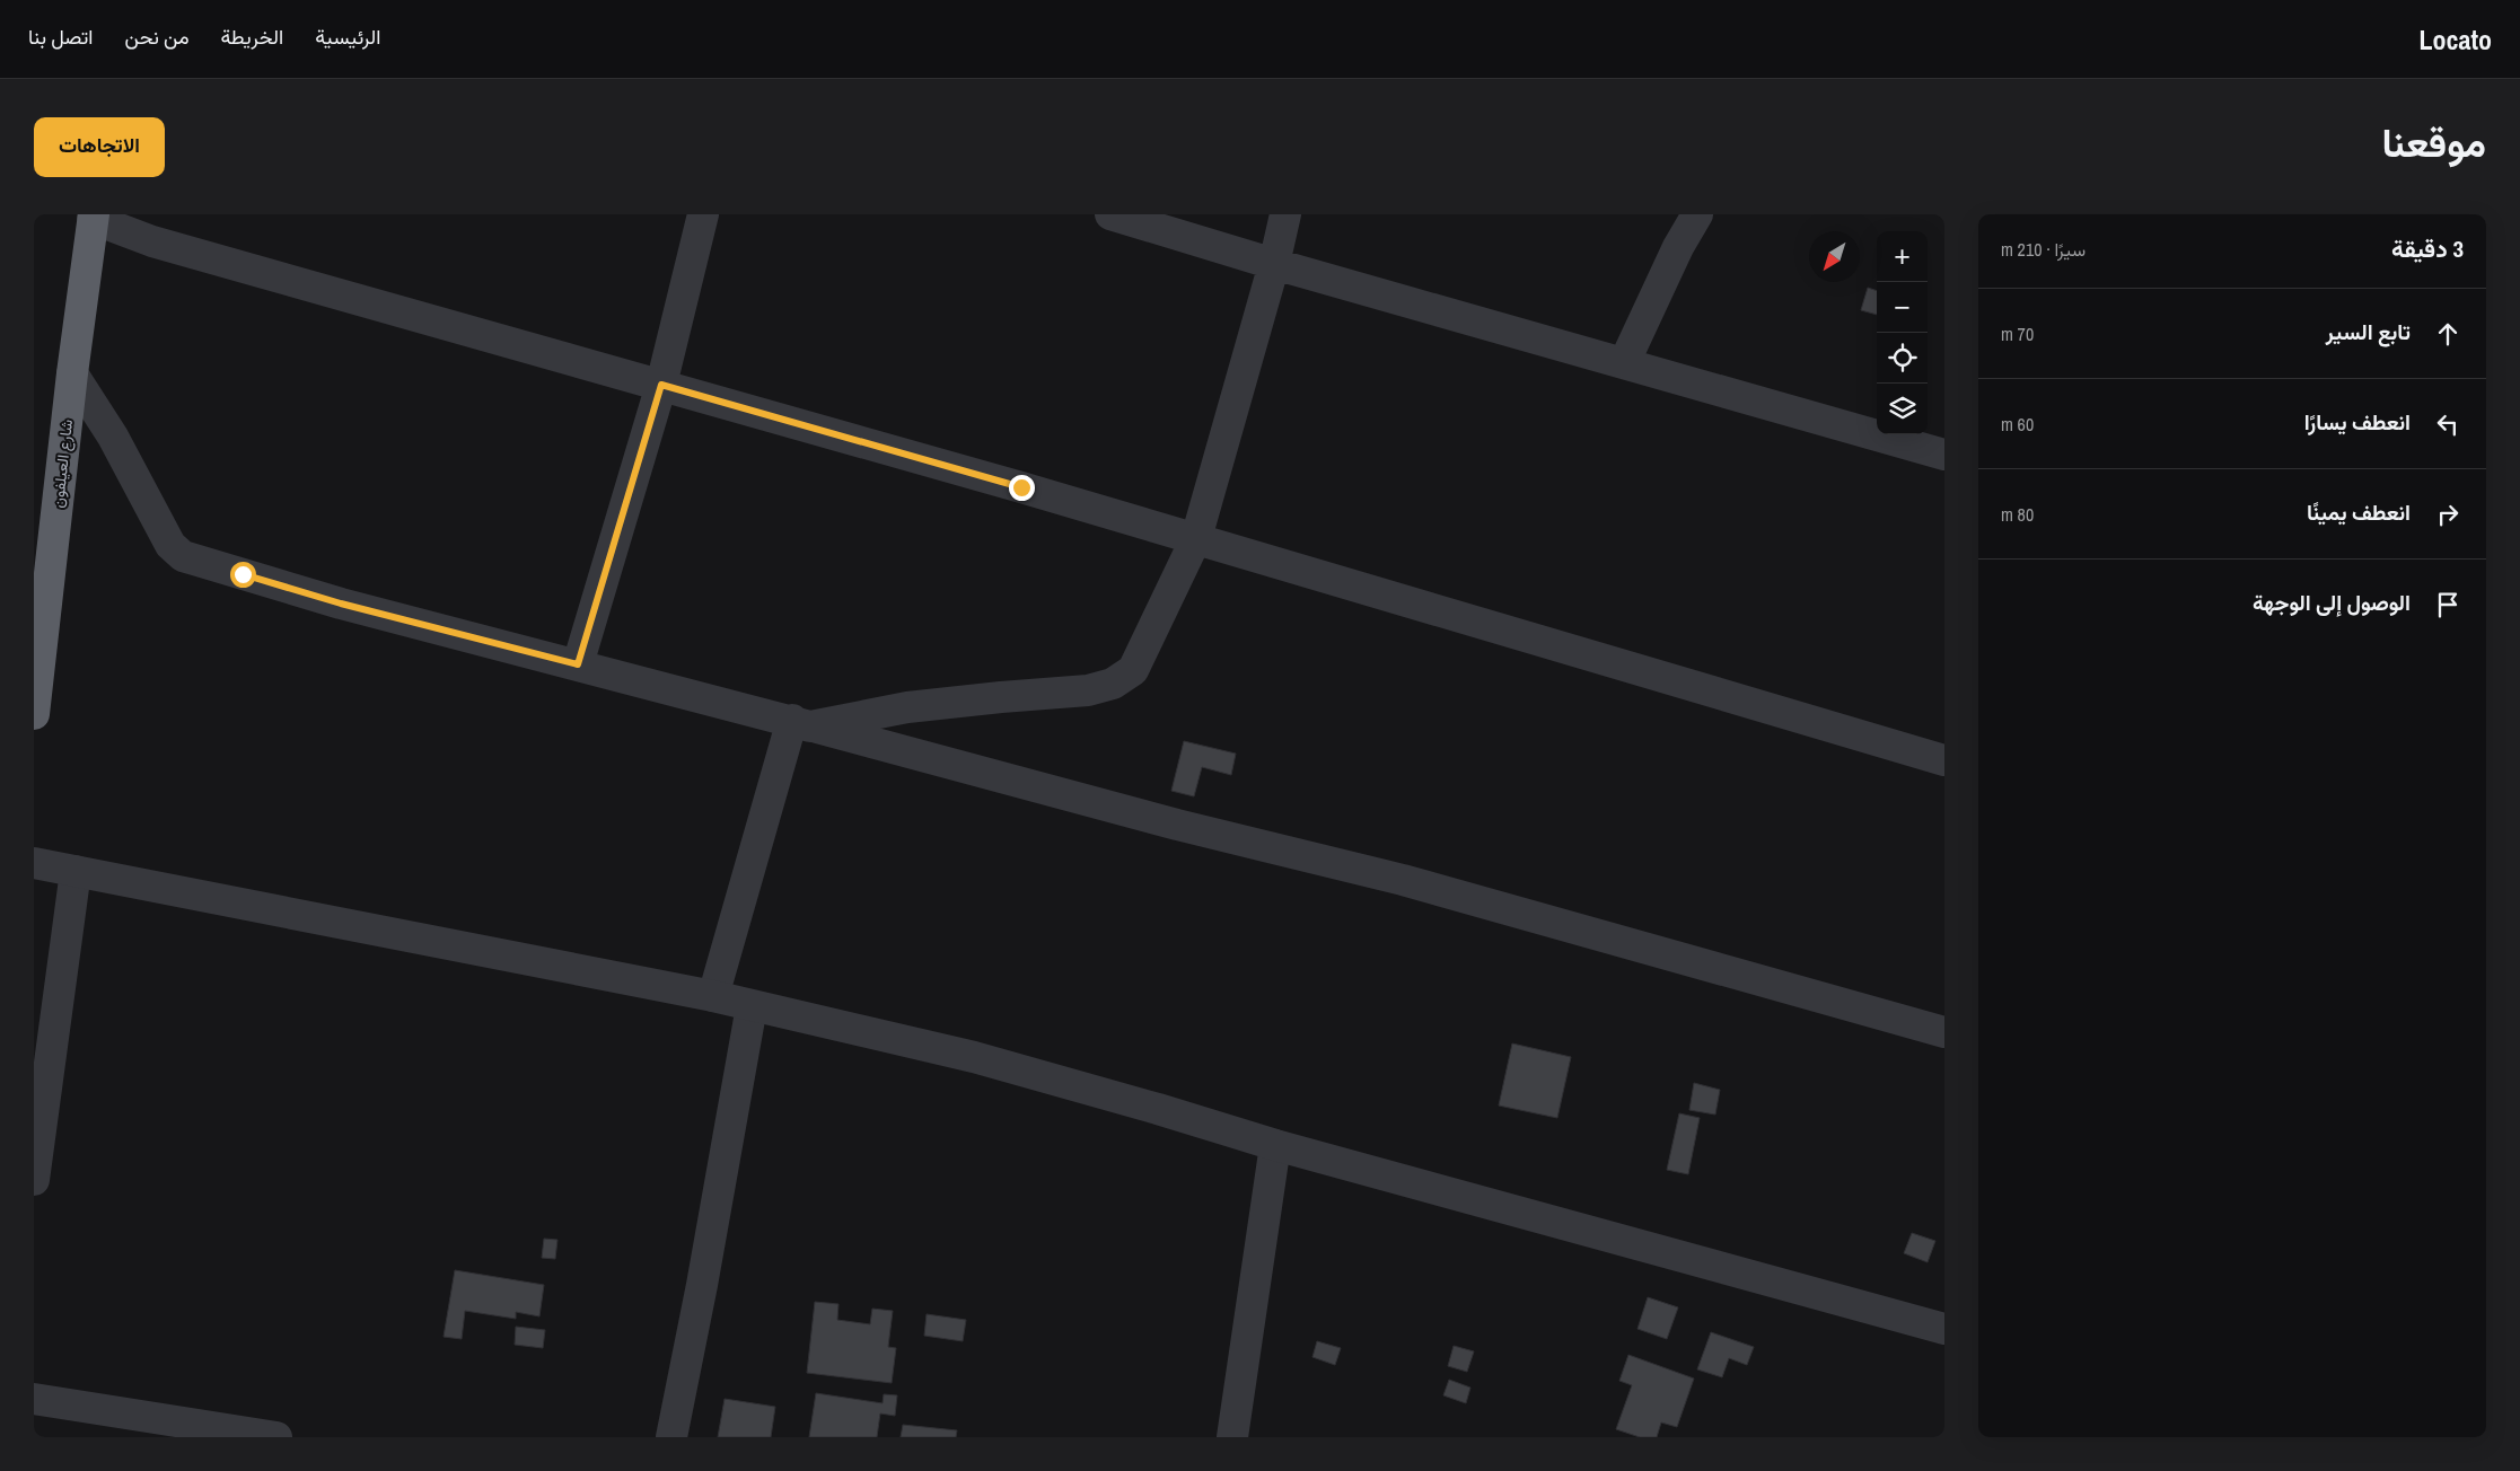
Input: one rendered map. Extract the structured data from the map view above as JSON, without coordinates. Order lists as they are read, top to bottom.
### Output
{
  "streets": {
    "highway": ["شارع العيلفون"]
  },
  "north": "bottom left",
  "page": {
    "header": "Locato",
    "nav": [
      "الرئيسية",
      "الخريطة",
      "من نحن",
      "اتصل بنا"
    ],
    "title": "موقعنا",
    "buttons": "الاتجاهات",
    "heading": ["3 دقيقة", "سيرًا · 210 m"],
    "map_buttons": ["+", "−"],
    "list": [
      ["تابع السير", "70 m"],
      ["انعطف يسارًا", "60 m"],
      ["انعطف يمينًا", "80 m"],
      "الوصول إلى الوجهة"
    ]
  }
}
